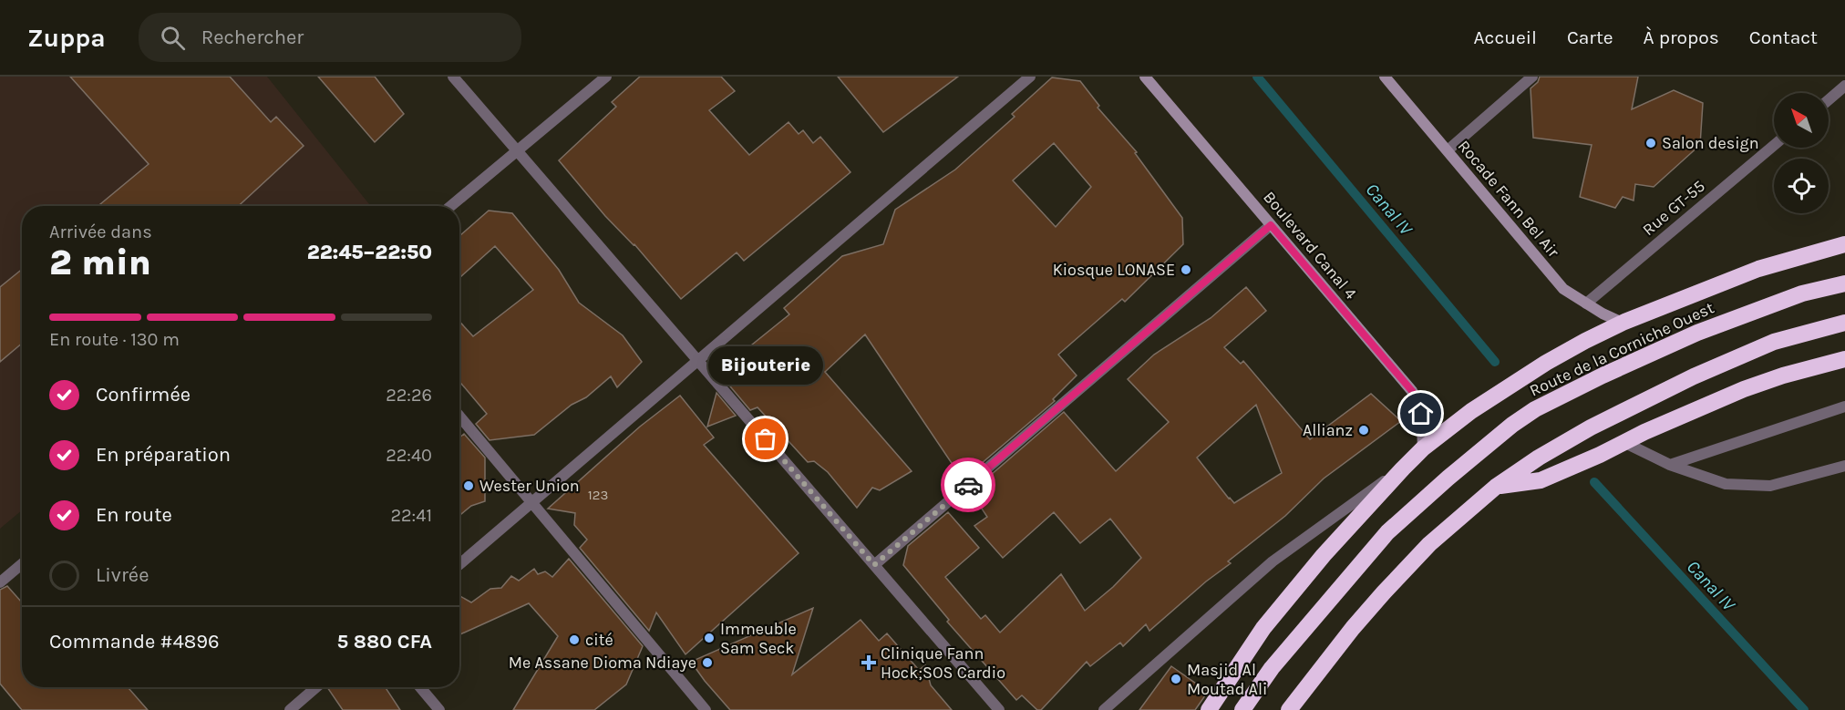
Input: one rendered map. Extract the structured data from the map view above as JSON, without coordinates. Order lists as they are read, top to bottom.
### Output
{
  "streets": {
    "highway": ["Route de la Corniche Ouest"],
    "main road": ["Rocade Fann Bel Air", "Boulevard Canal 4"],
    "street": ["Rue GT-55"]
  },
  "crossings": [
    ["Rocade Fann Bel Air", "Rue GT-55"]
  ],
  "water": ["Canal IV"],
  "places": {
    "other": [
      "Salon design",
      "Kiosque LONASE",
      "Allianz",
      "Bijouterie",
      "Wester Union",
      "Immeuble Sam Seck",
      "cité",
      "Me Assane Dioma Ndiaye",
      "Masjid Al Moutad Ali"
    ],
    "health": ["Clinique Fann Hock;SOS Cardio"]
  },
  "house_numbers": ["123"],
  "north": "top left",
  "page": {
    "header": "Zuppa",
    "search": "Rechercher",
    "nav": [
      "Accueil",
      "Carte",
      "À propos",
      "Contact"
    ],
    "heading": ["2 min", "Arrivée dans", "22:45–22:50"],
    "panel": ["Commande #4896", "5 880 CFA"],
    "bar": "En route · 130 m",
    "bubble": "Bijouterie",
    "list": [
      ["Confirmée", "22:26"],
      ["En préparation", "22:40"],
      ["En route", "22:41"],
      "Livrée"
    ]
  }
}
